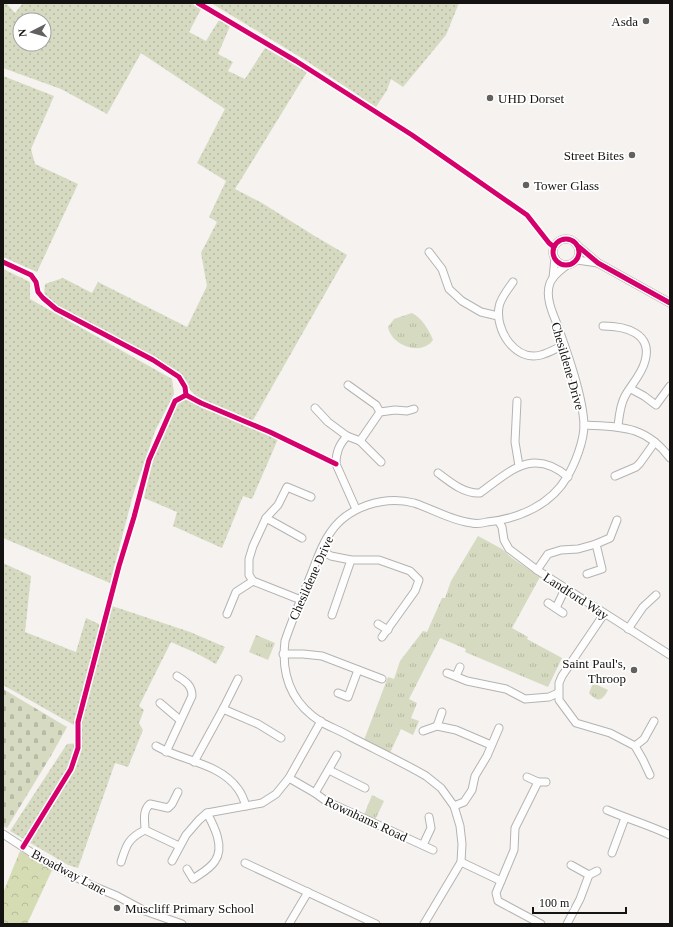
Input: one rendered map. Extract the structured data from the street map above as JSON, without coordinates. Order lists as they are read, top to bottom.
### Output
{
  "streets": {
    "street": [
      "Chesildene Drive",
      "Landford Way",
      "Rownhams Road",
      "Broadway Lane"
    ]
  },
  "crossings": [
    ["Chesildene Drive", "Landford Way"]
  ],
  "places": [
    "Asda",
    "UHD Dorset",
    "Street Bites",
    "Tower Glass",
    "Saint Paul's, Throop",
    "Muscliff Primary School"
  ],
  "scale_bar": "100 m",
  "north": "left"
}
